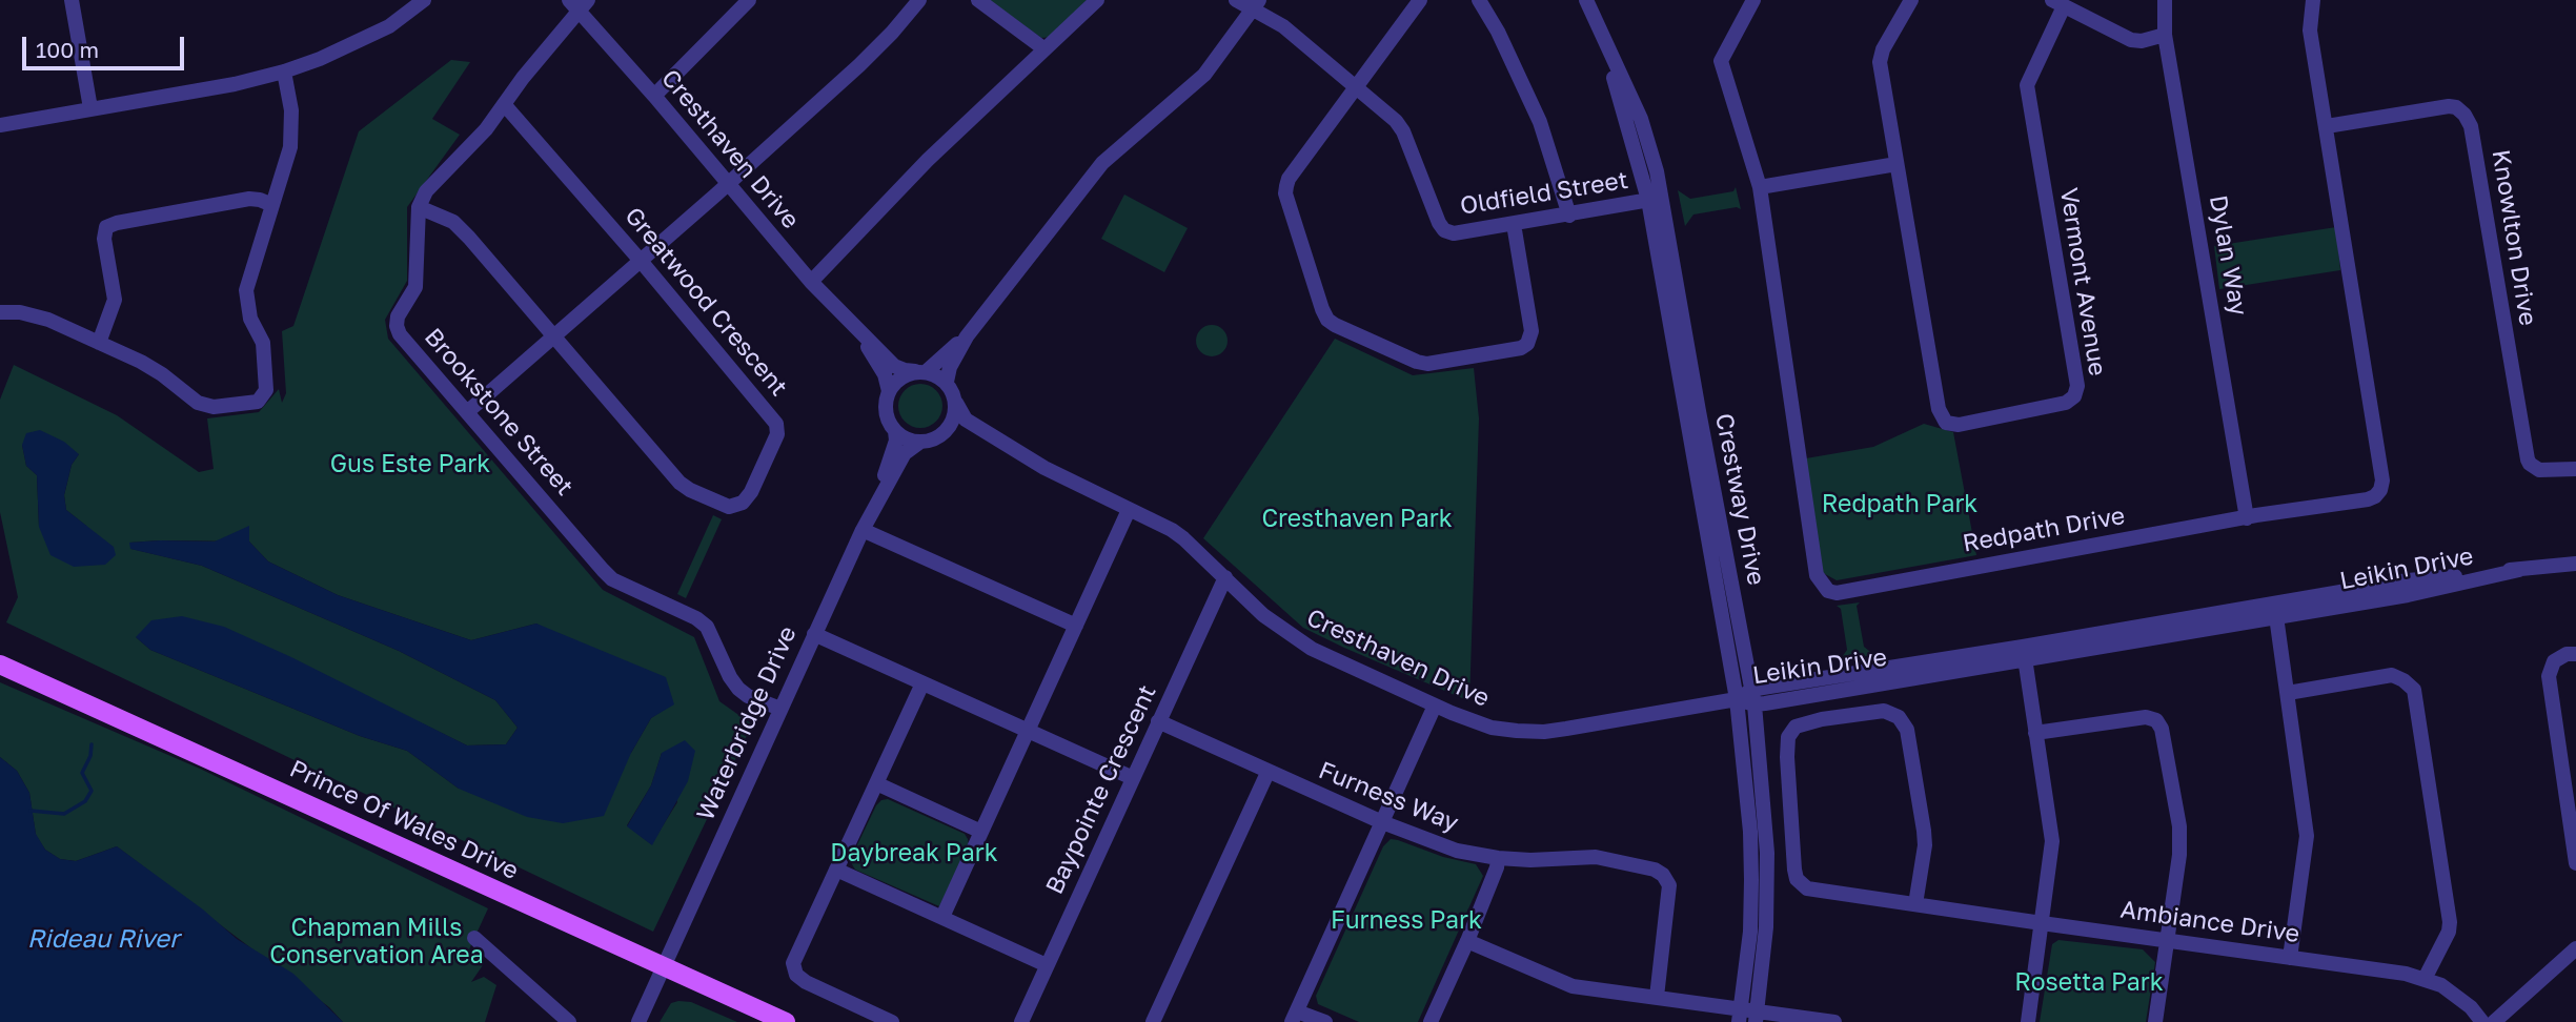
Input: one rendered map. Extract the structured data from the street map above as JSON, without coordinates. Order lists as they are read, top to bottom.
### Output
{
  "streets": {
    "main road": ["Prince Of Wales Drive"],
    "street": [
      "Cresthaven Drive",
      "Oldfield Street",
      "Knowlton Drive",
      "Dylan Way",
      "Vermont Avenue",
      "Greatwood Crescent",
      "Brookstone Street",
      "Crestway Drive",
      "Redpath Drive",
      "Leikin Drive",
      "Waterbridge Drive",
      "Baypointe Crescent",
      "Furness Way",
      "Ambiance Drive"
    ]
  },
  "crossings": [
    ["Cresthaven Drive", "Crestway Drive"],
    ["Cresthaven Drive", "Leikin Drive"],
    ["Cresthaven Drive", "Waterbridge Drive"],
    ["Cresthaven Drive", "Baypointe Crescent"],
    ["Oldfield Street", "Crestway Drive"],
    ["Knowlton Drive", "Redpath Drive"],
    ["Dylan Way", "Redpath Drive"],
    ["Greatwood Crescent", "Brookstone Street"],
    ["Brookstone Street", "Waterbridge Drive"],
    ["Crestway Drive", "Leikin Drive"],
    ["Waterbridge Drive", "Prince Of Wales Drive"],
    ["Baypointe Crescent", "Furness Way"]
  ],
  "water": ["Rideau River"],
  "parks": [
    "Gus Este Park",
    "Redpath Park",
    "Cresthaven Park",
    "Daybreak Park",
    "Furness Park",
    "Chapman Mills Conservation Area",
    "Rosetta Park"
  ],
  "scale_bar": "100 m"
}
